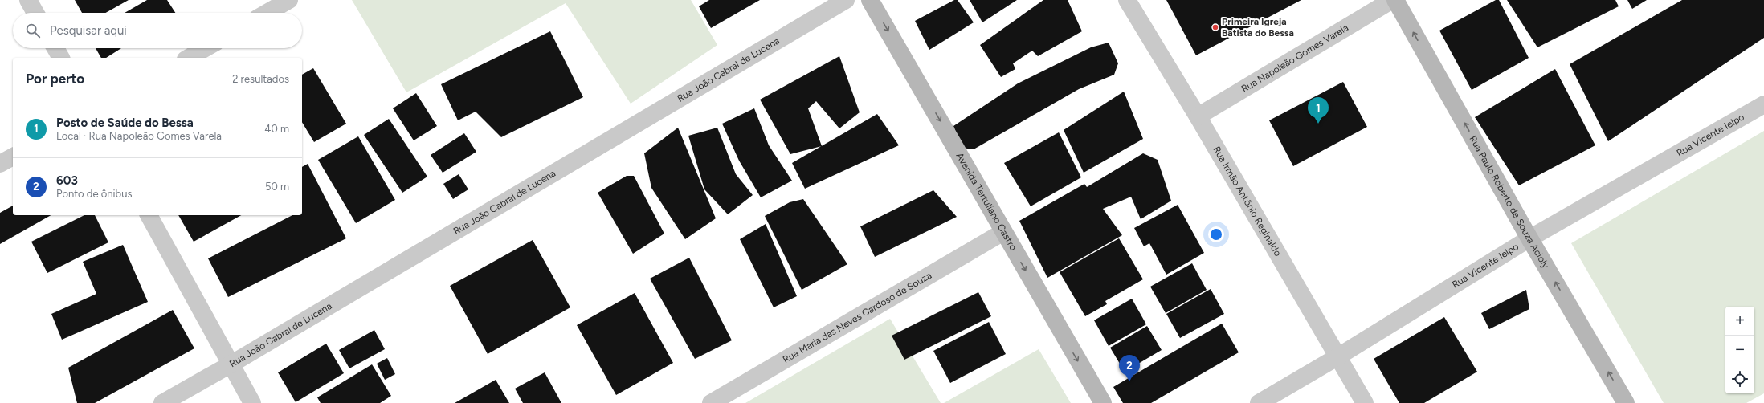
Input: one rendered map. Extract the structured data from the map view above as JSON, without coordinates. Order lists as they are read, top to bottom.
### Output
{
  "streets": {
    "street": [
      "Rua Napoleão Gomes Varela",
      "Rua João Cabral de Lucena",
      "Rua Vicente Ielpo",
      "Rua Irmão Antônio Reginaldo",
      "Avenida Tertuliano Castro",
      "Rua Paulo Roberto de Souza Acioly",
      "Rua Maria das Neves Cardoso de Souza"
    ]
  },
  "crossings": [
    ["Rua Napoleão Gomes Varela", "Rua Irmão Antônio Reginaldo"],
    ["Rua Vicente Ielpo", "Rua Irmão Antônio Reginaldo"],
    ["Rua Vicente Ielpo", "Rua Paulo Roberto de Souza Acioly"],
    ["Avenida Tertuliano Castro", "Rua Maria das Neves Cardoso de Souza"]
  ],
  "one_way": ["Avenida Tertuliano Castro", "Rua Paulo Roberto de Souza Acioly"],
  "places": ["Primeira Igreja Batista do Bessa"],
  "page": {
    "search": "Pesquisar aqui",
    "heading": ["Por perto", "2 resultados"],
    "pins": ["1", "2"],
    "list": [
      {
        "mark": "1",
        "name": "Posto de Saúde do Bessa",
        "note": "Local · Rua Napoleão Gomes Varela",
        "value": "40 m"
      },
      {
        "mark": "2",
        "name": "603",
        "note": "Ponto de ônibus",
        "value": "50 m"
      }
    ],
    "map_buttons": ["+", "−"]
  }
}
